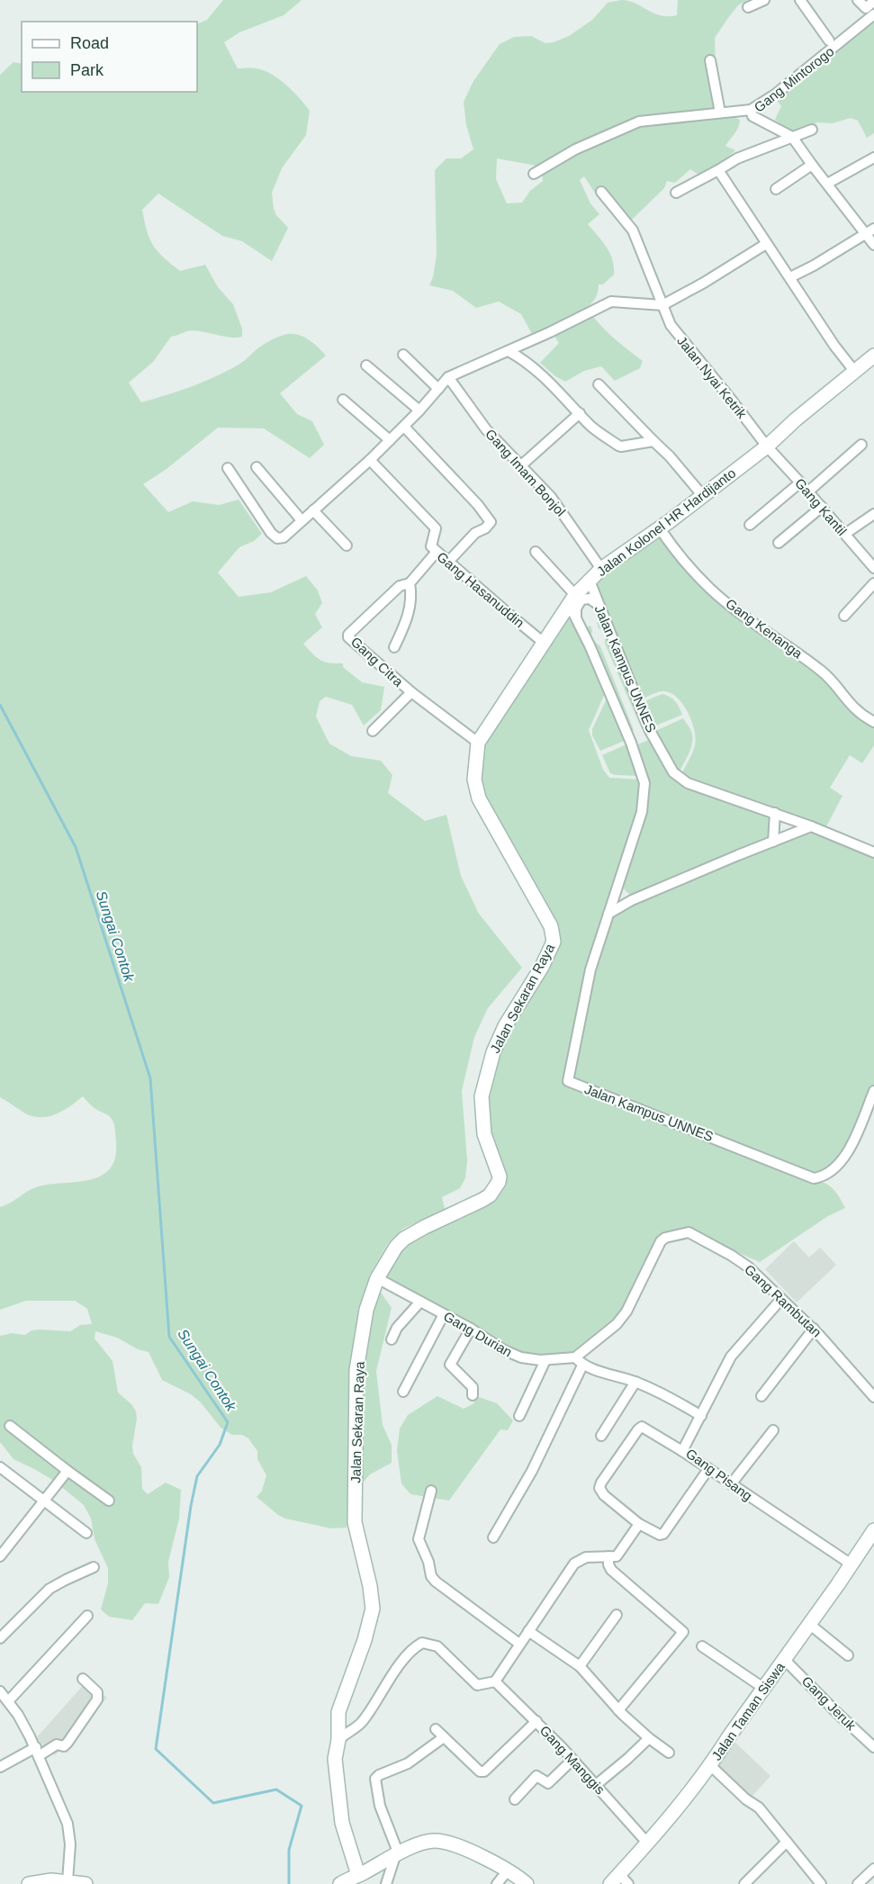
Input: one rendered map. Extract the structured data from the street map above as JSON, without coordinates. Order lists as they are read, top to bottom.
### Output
{
  "streets": {
    "main road": ["Jalan Kolonel HR Hardijanto", "Jalan Sekaran Raya", "Jalan Taman Siswa"],
    "street": [
      "Gang Mintorogo",
      "Jalan Nyai Ketrik",
      "Gang Imam Bonjol",
      "Gang Kantil",
      "Gang Hasanuddin",
      "Gang Kenanga",
      "Gang Citra",
      "Jalan Kampus UNNES",
      "Gang Rambutan",
      "Gang Durian",
      "Gang Pisang",
      "Gang Jeruk",
      "Gang Manggis"
    ]
  },
  "crossings": [
    ["Jalan Nyai Ketrik", "Gang Kantil"],
    ["Jalan Nyai Ketrik", "Jalan Kolonel HR Hardijanto"],
    ["Gang Imam Bonjol", "Jalan Kolonel HR Hardijanto"],
    ["Gang Kantil", "Jalan Kolonel HR Hardijanto"],
    ["Jalan Kolonel HR Hardijanto", "Gang Hasanuddin"],
    ["Jalan Kolonel HR Hardijanto", "Gang Kenanga"],
    ["Jalan Kolonel HR Hardijanto", "Gang Citra"],
    ["Jalan Kolonel HR Hardijanto", "Jalan Kampus UNNES"],
    ["Jalan Kolonel HR Hardijanto", "Jalan Sekaran Raya"],
    ["Gang Hasanuddin", "Gang Citra"],
    ["Jalan Sekaran Raya", "Gang Durian"],
    ["Gang Rambutan", "Gang Durian"],
    ["Gang Rambutan", "Gang Pisang"],
    ["Gang Pisang", "Jalan Taman Siswa"],
    ["Gang Jeruk", "Jalan Taman Siswa"],
    ["Jalan Taman Siswa", "Gang Manggis"]
  ],
  "water": ["Sungai Contok"],
  "legend": ["Road", "Park"]
}
